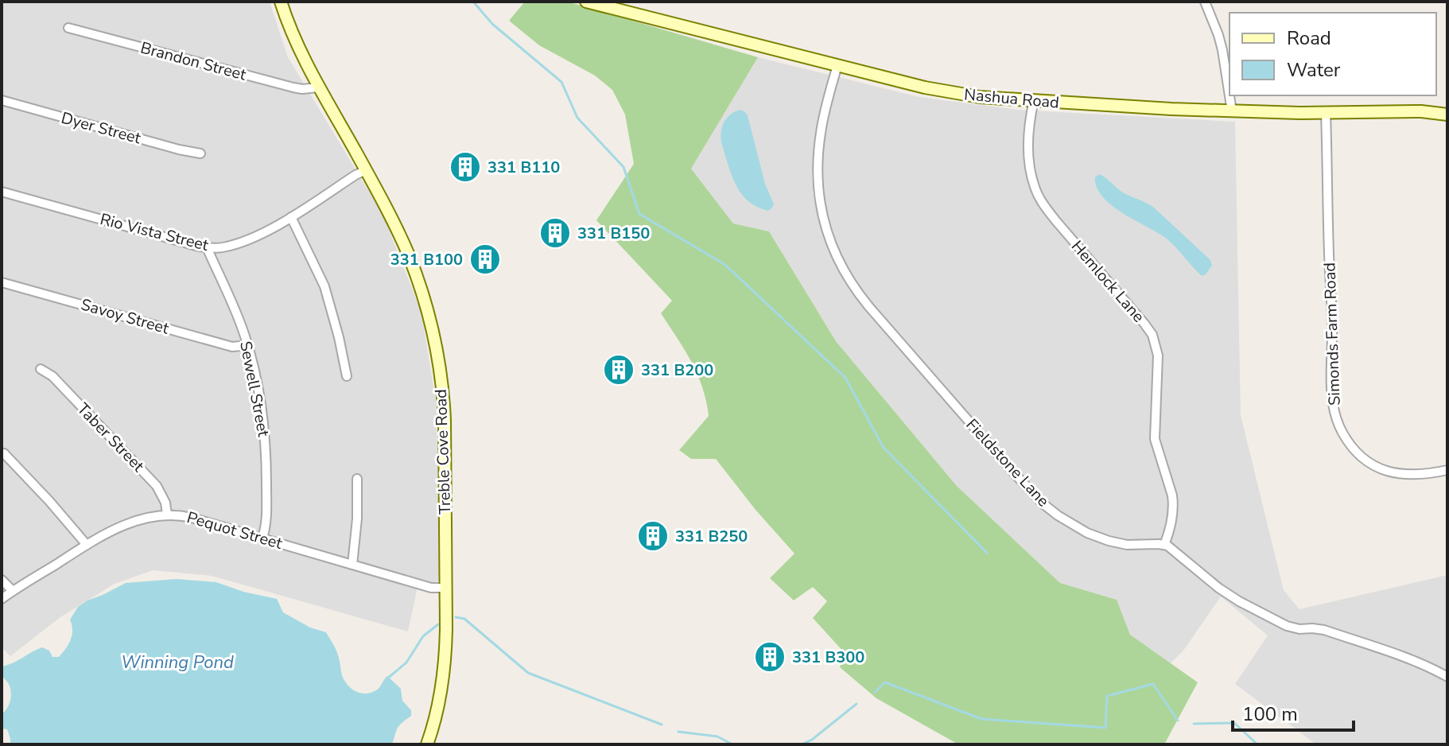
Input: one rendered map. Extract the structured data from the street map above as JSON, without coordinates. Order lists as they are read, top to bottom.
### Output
{
  "streets": {
    "main road": ["Nashua Road", "Treble Cove Road"],
    "street": [
      "Brandon Street",
      "Dyer Street",
      "Rio Vista Street",
      "Hemlock Lane",
      "Savoy Street",
      "Simonds Farm Road",
      "Sewell Street",
      "Taber Street",
      "Fieldstone Lane",
      "Pequot Street"
    ]
  },
  "crossings": [
    ["Brandon Street", "Treble Cove Road"],
    ["Nashua Road", "Hemlock Lane"],
    ["Nashua Road", "Simonds Farm Road"],
    ["Nashua Road", "Fieldstone Lane"],
    ["Rio Vista Street", "Sewell Street"],
    ["Rio Vista Street", "Treble Cove Road"],
    ["Hemlock Lane", "Fieldstone Lane"],
    ["Savoy Street", "Sewell Street"],
    ["Sewell Street", "Pequot Street"],
    ["Taber Street", "Pequot Street"],
    ["Treble Cove Road", "Pequot Street"]
  ],
  "water": ["Winning Pond"],
  "places": {
    "building": [
      "331 B110",
      "331 B150",
      "331 B100",
      "331 B200",
      "331 B250",
      "331 B300"
    ]
  },
  "legend": ["Road", "Water"],
  "scale_bar": "100 m"
}
